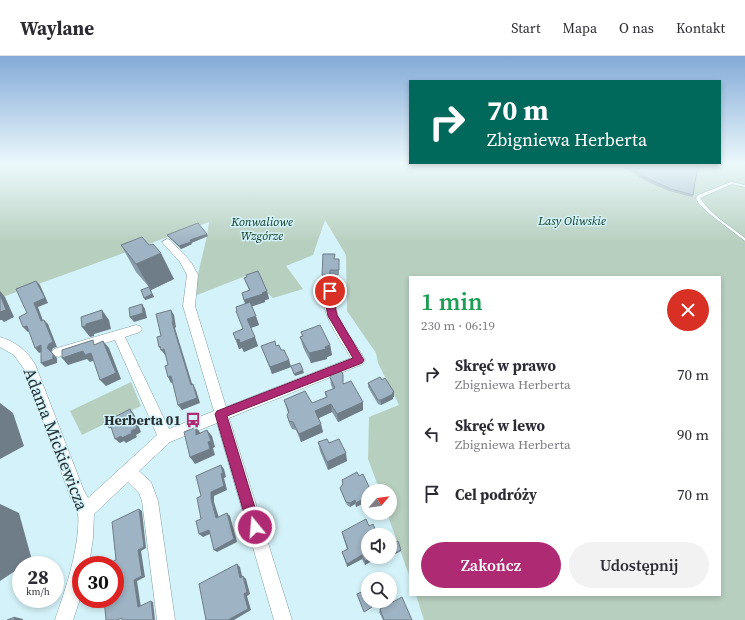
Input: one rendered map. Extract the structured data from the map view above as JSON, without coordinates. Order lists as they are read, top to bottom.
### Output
{
  "streets": {
    "street": ["Adama Mickiewicza"]
  },
  "parks": ["Lasy Oliwskie", "Konwaliowe Wzgórze"],
  "places": {
    "bus stop": ["Herberta 01"]
  },
  "north": "top right",
  "page": {
    "header": "Waylane",
    "nav": [
      "Start",
      "Mapa",
      "O nas",
      "Kontakt"
    ],
    "turn": ["70 m", "Zbigniewa Herberta"],
    "heading": ["1 min", "230 m · 06:19"],
    "list": [
      {
        "name": "Skręć w prawo",
        "note": "Zbigniewa Herberta",
        "value": "70 m"
      },
      {
        "name": "Skręć w lewo",
        "note": "Zbigniewa Herberta",
        "value": "90 m"
      },
      {
        "name": "Cel podróży",
        "value": "70 m"
      }
    ],
    "buttons": ["Zakończ", "Udostępnij"],
    "speed": "28 km/h",
    "limit": "30"
  }
}
